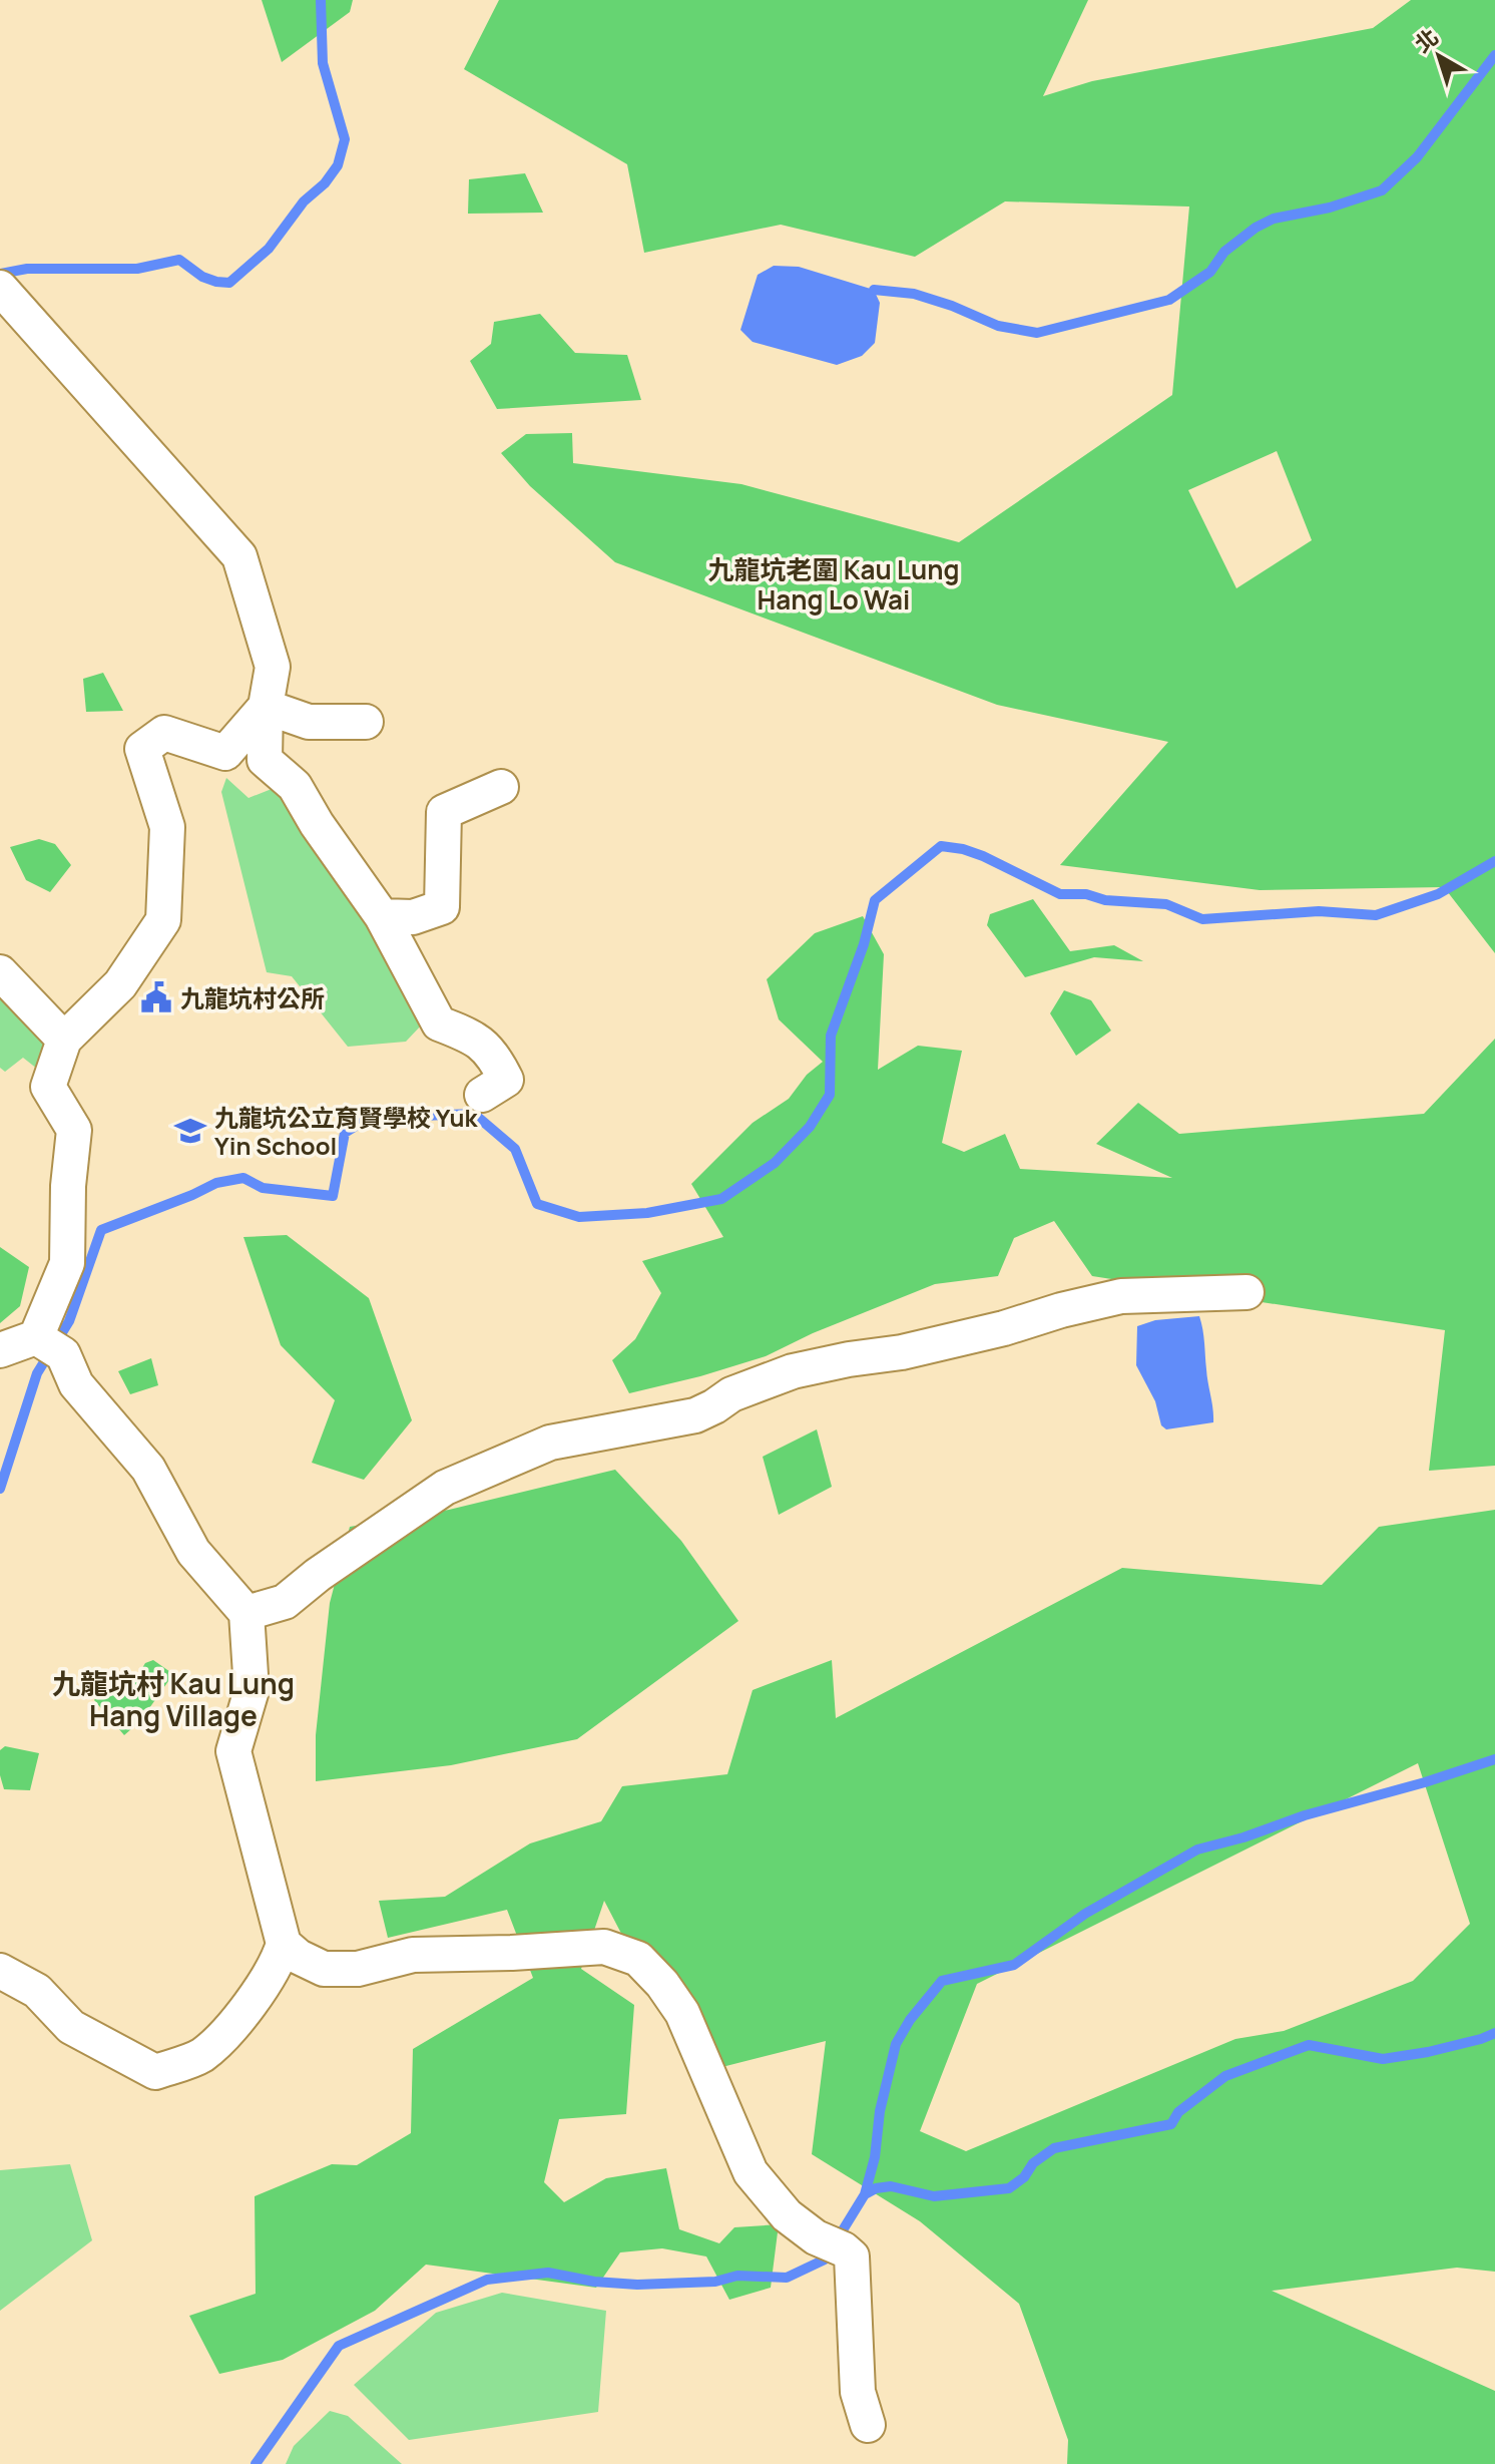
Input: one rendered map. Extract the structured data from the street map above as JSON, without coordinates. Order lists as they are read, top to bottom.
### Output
{
  "districts": ["九龍坑老圍 Kau Lung Hang Lo Wai", "九龍坑村 Kau Lung Hang Village"],
  "places": {
    "public building": ["九龍坑村公所"],
    "school or university": ["九龍坑公立育賢學校 Yuk Yin School"]
  },
  "north": "top left"
}
